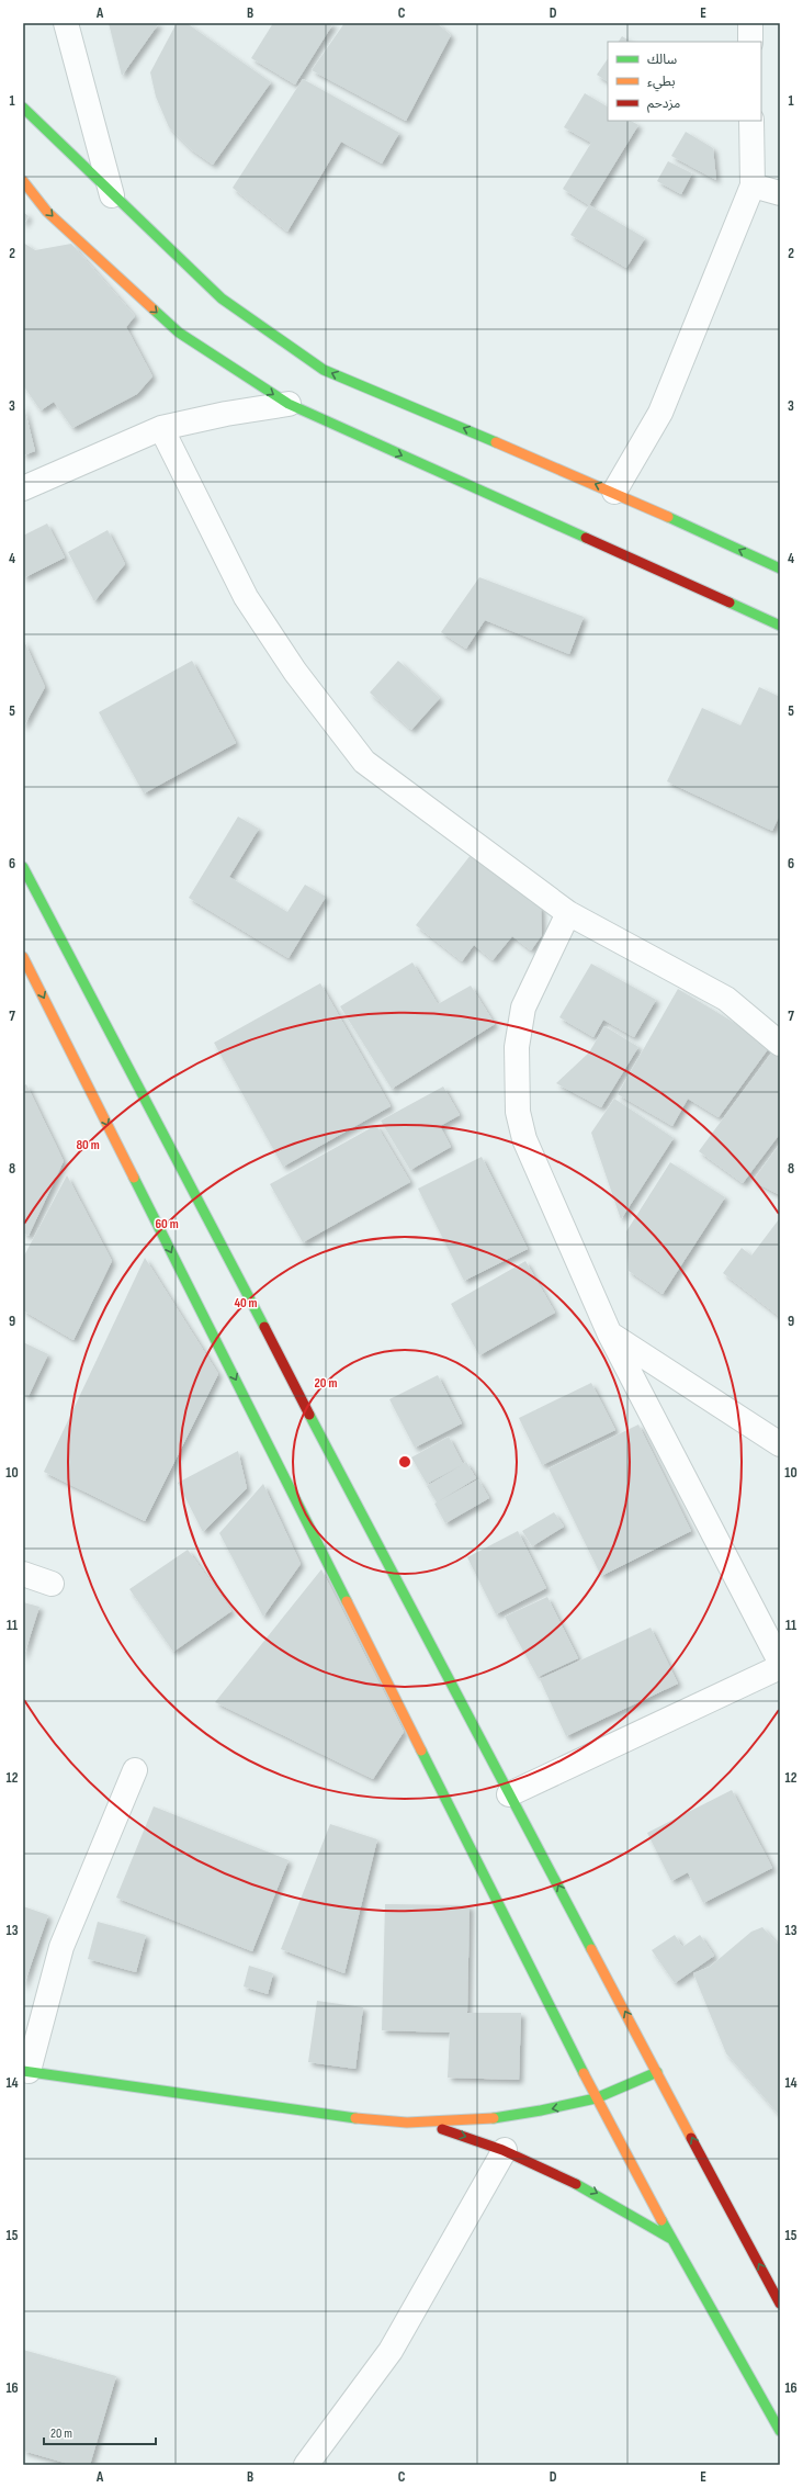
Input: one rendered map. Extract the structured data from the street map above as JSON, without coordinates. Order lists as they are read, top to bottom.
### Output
{
  "legend": ["سالك", "بطيء", "مزدحم"],
  "scale_bar": "20 m",
  "grid": {
    "columns": [
      "A",
      "B",
      "C",
      "D",
      "E"
    ],
    "rows": [
      "1",
      "2",
      "3",
      "4",
      "5",
      "6",
      "7",
      "8",
      "9",
      "10",
      "11",
      "12",
      "13",
      "14",
      "15",
      "16"
    ]
  },
  "rings": [
    "80 m",
    "60 m",
    "40 m",
    "20 m"
  ]
}
